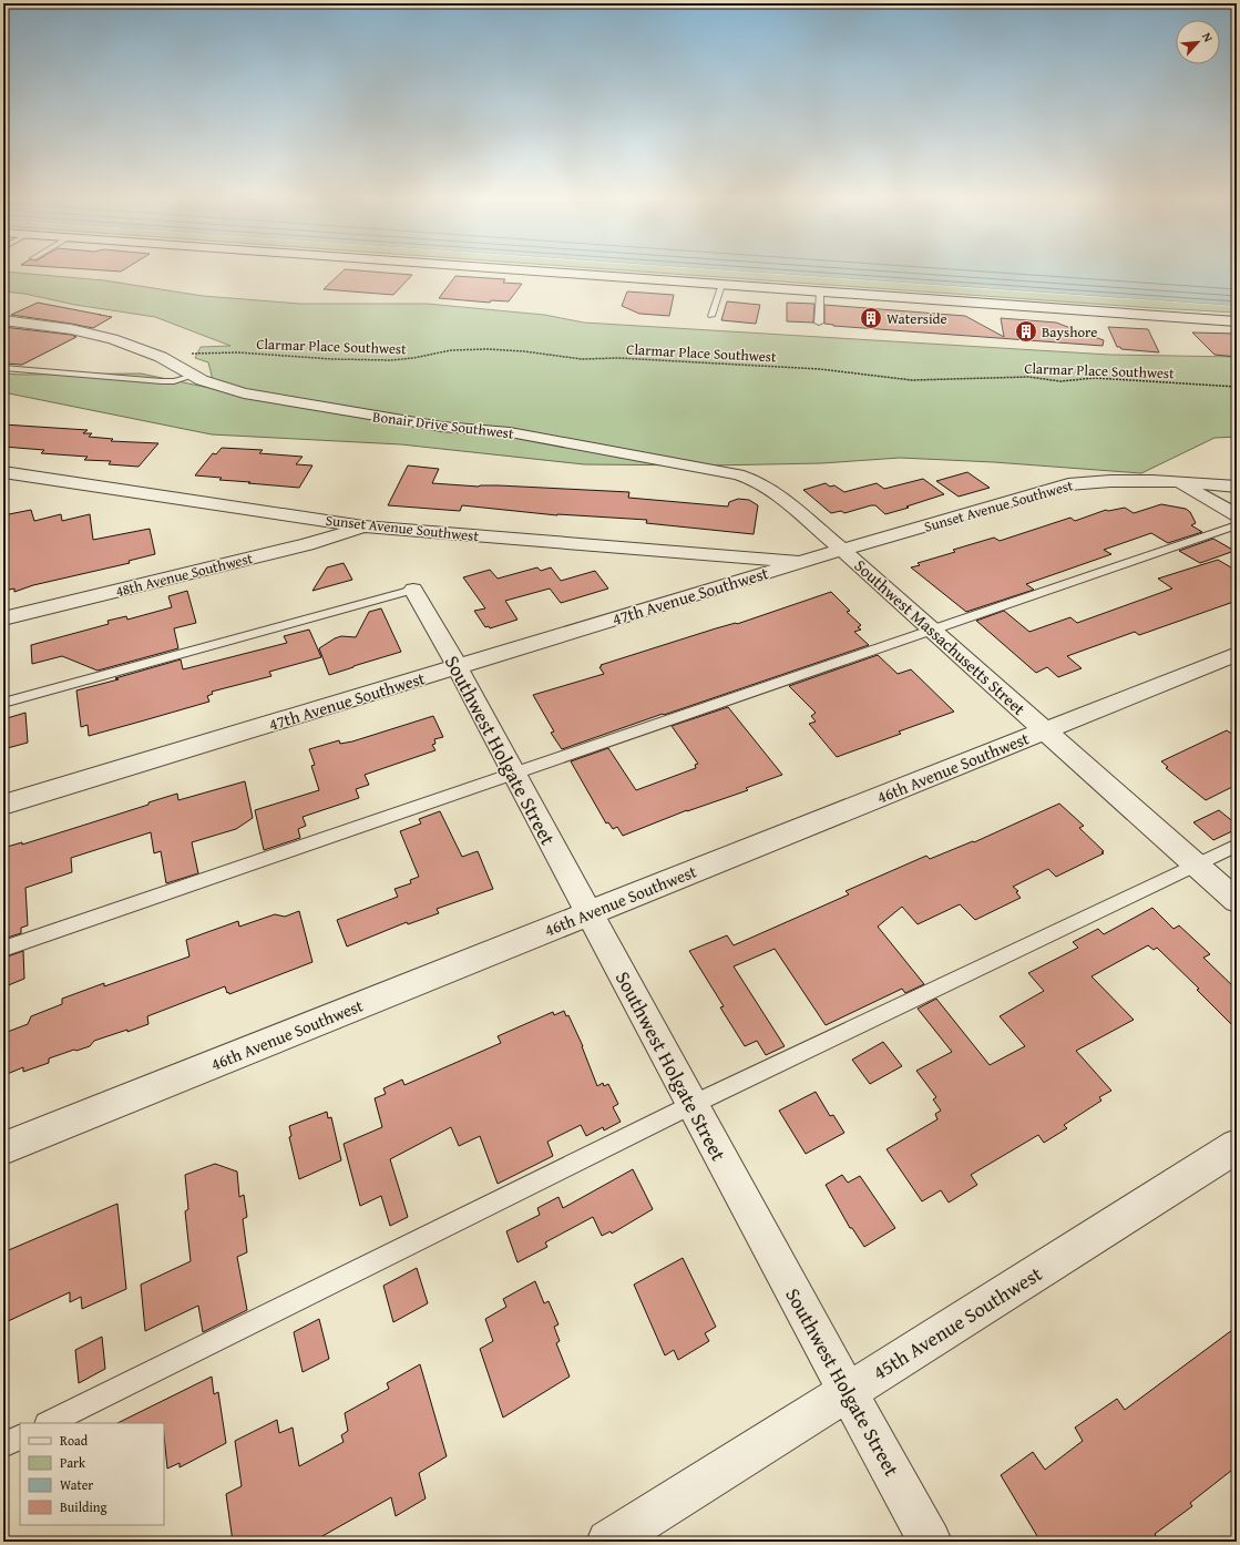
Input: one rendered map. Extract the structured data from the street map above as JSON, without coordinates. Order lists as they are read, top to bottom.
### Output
{
  "streets": {
    "street": [
      "Bonair Drive Southwest",
      "Sunset Avenue Southwest",
      "48th Avenue Southwest",
      "47th Avenue Southwest",
      "Southwest Massachusetts Street",
      "Southwest Holgate Street",
      "46th Avenue Southwest",
      "45th Avenue Southwest"
    ],
    "path": ["Clarmar Place Southwest"]
  },
  "crossings": [
    ["Bonair Drive Southwest", "Sunset Avenue Southwest"],
    ["Bonair Drive Southwest", "47th Avenue Southwest"],
    ["Bonair Drive Southwest", "Southwest Massachusetts Street"],
    ["Sunset Avenue Southwest", "48th Avenue Southwest"],
    ["Sunset Avenue Southwest", "47th Avenue Southwest"],
    ["Sunset Avenue Southwest", "Southwest Massachusetts Street"],
    ["47th Avenue Southwest", "Southwest Massachusetts Street"],
    ["47th Avenue Southwest", "Southwest Holgate Street"],
    ["Southwest Massachusetts Street", "46th Avenue Southwest"],
    ["Southwest Holgate Street", "46th Avenue Southwest"],
    ["Southwest Holgate Street", "45th Avenue Southwest"]
  ],
  "places": {
    "building": ["Waterside", "Bayshore"]
  },
  "legend": [
    "Road",
    "Park",
    "Water",
    "Building"
  ],
  "north": "top right"
}
